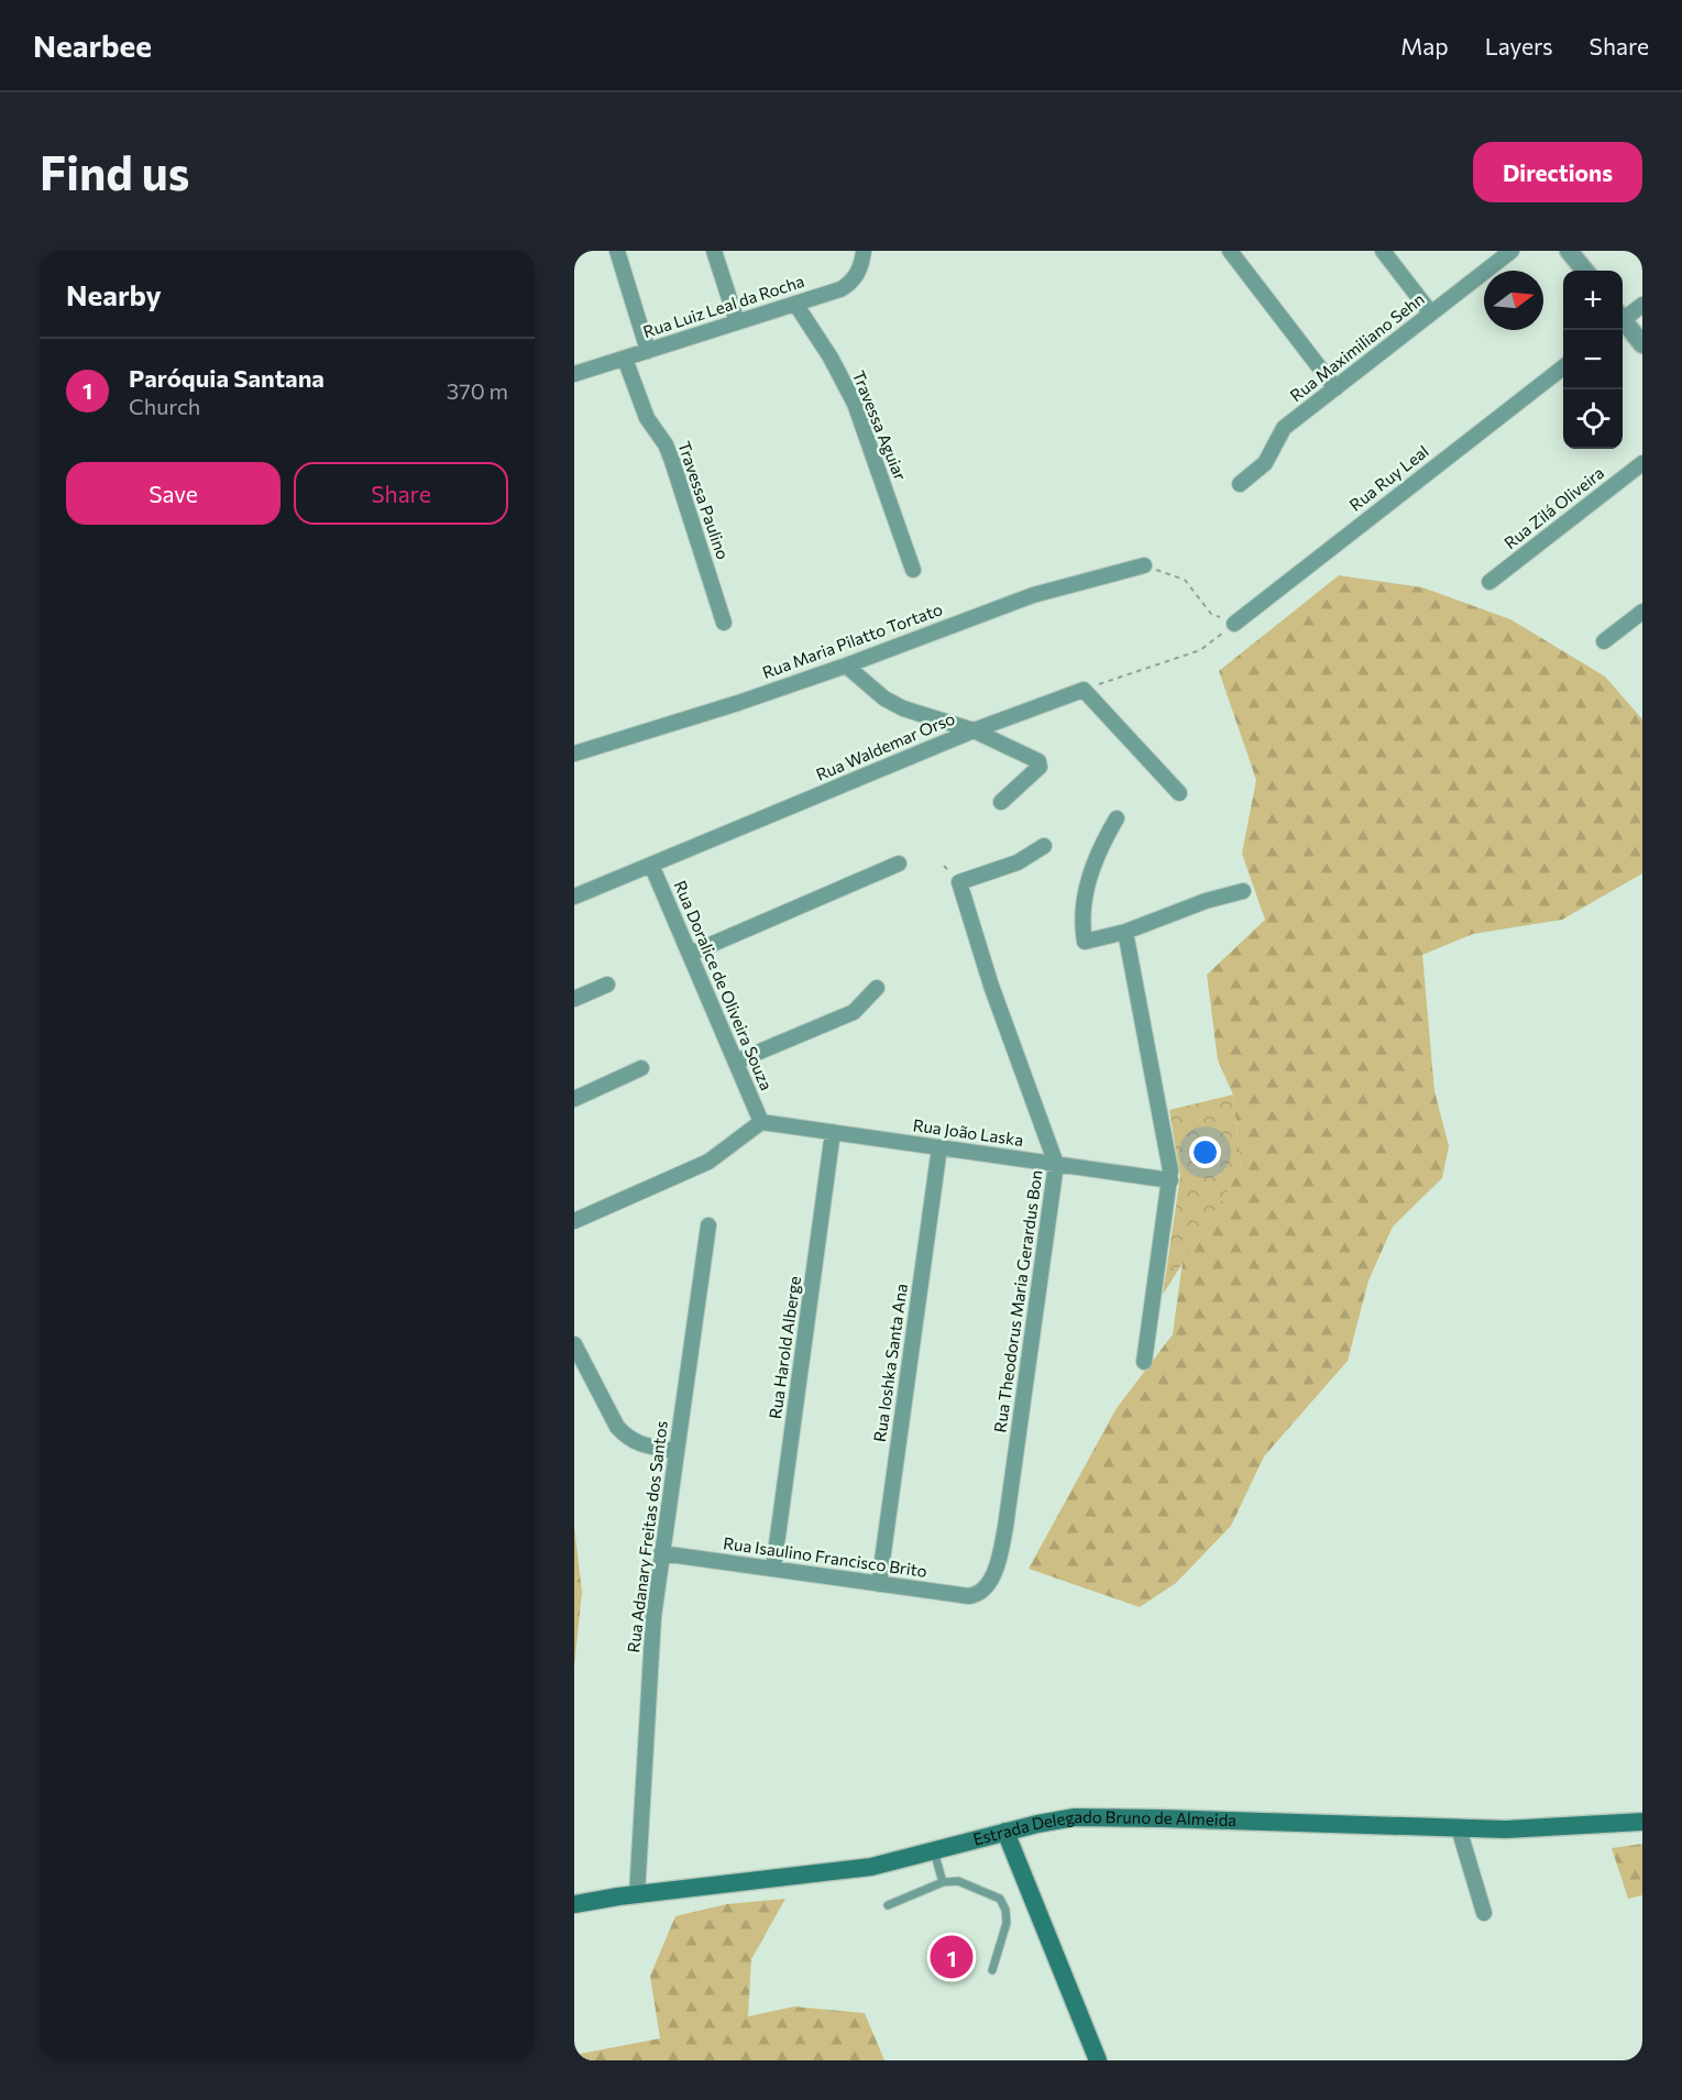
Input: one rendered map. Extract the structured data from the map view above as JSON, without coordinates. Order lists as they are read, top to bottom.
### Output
{
  "streets": {
    "main road": ["Estrada Delegado Bruno de Almeida"],
    "street": [
      "Rua Luiz Leal da Rocha",
      "Rua Maximiliano Sehn",
      "Travessa Aguiar",
      "Rua Ruy Leal",
      "Travessa Paulino",
      "Rua Zilá Oliveira",
      "Rua Maria Pilatto Tortato",
      "Rua Waldemar Orso",
      "Rua Doralice de Oliveira Souza",
      "Rua João Laska",
      "Rua Theodorus Maria Gerardus Bon",
      "Rua Harold Alberge",
      "Rua Ioshka Santa Ana",
      "Rua Adanary Freitas dos Santos",
      "Rua Isaulino Francisco Brito"
    ]
  },
  "crossings": [
    ["Rua Luiz Leal da Rocha", "Travessa Aguiar"],
    ["Rua Luiz Leal da Rocha", "Travessa Paulino"],
    ["Rua Waldemar Orso", "Rua Doralice de Oliveira Souza"],
    ["Rua Doralice de Oliveira Souza", "Rua João Laska"],
    ["Rua João Laska", "Rua Theodorus Maria Gerardus Bon"],
    ["Rua João Laska", "Rua Harold Alberge"],
    ["Rua João Laska", "Rua Ioshka Santa Ana"],
    ["Rua Theodorus Maria Gerardus Bon", "Rua Isaulino Francisco Brito"],
    ["Rua Harold Alberge", "Rua Isaulino Francisco Brito"],
    ["Rua Ioshka Santa Ana", "Rua Isaulino Francisco Brito"],
    ["Rua Adanary Freitas dos Santos", "Rua Isaulino Francisco Brito"],
    ["Rua Adanary Freitas dos Santos", "Estrada Delegado Bruno de Almeida"]
  ],
  "north": "right",
  "page": {
    "header": "Nearbee",
    "nav": ["Map", "Layers", "Share"],
    "buttons": [
      "Directions",
      ["Save", "Share"]
    ],
    "title": "Find us",
    "heading": "Nearby",
    "map_buttons": ["+", "−"],
    "list": [
      {
        "mark": "1",
        "name": "Paróquia Santana",
        "note": "Church",
        "value": "370 m"
      }
    ],
    "pins": "1"
  }
}
